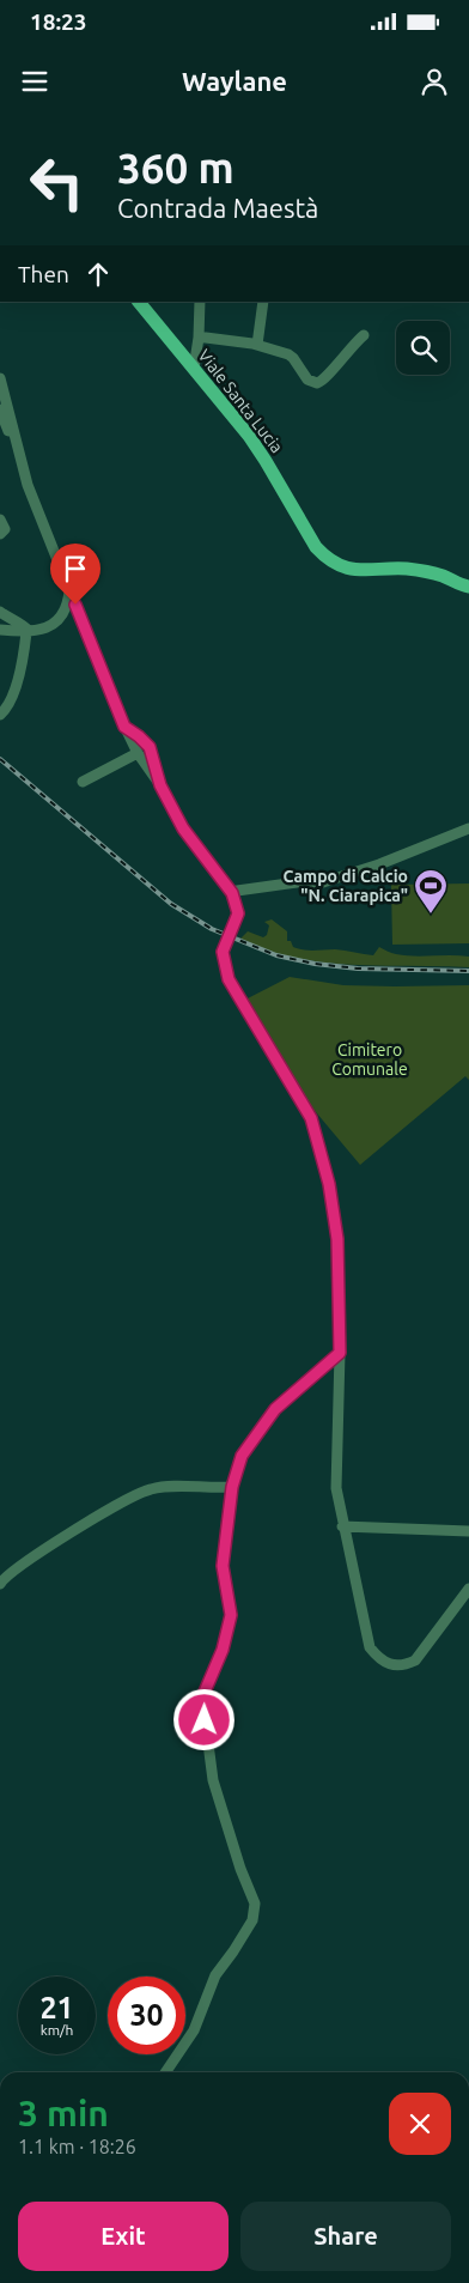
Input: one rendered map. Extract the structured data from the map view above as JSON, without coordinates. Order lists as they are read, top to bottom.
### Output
{
  "streets": {
    "main road": ["Viale Santa Lucia"]
  },
  "parks": ["Cimitero Comunale"],
  "places": {
    "sports": ["Campo di Calcio \"N. Ciarapica\""]
  },
  "page": {
    "status": "18:23",
    "header": "Waylane",
    "turn": ["360 m", "Contrada Maestà"],
    "then": "Then",
    "speed": "21 km/h",
    "limit": "30",
    "heading": ["3 min", "1.1 km · 18:26"],
    "buttons": ["Exit", "Share"]
  }
}
